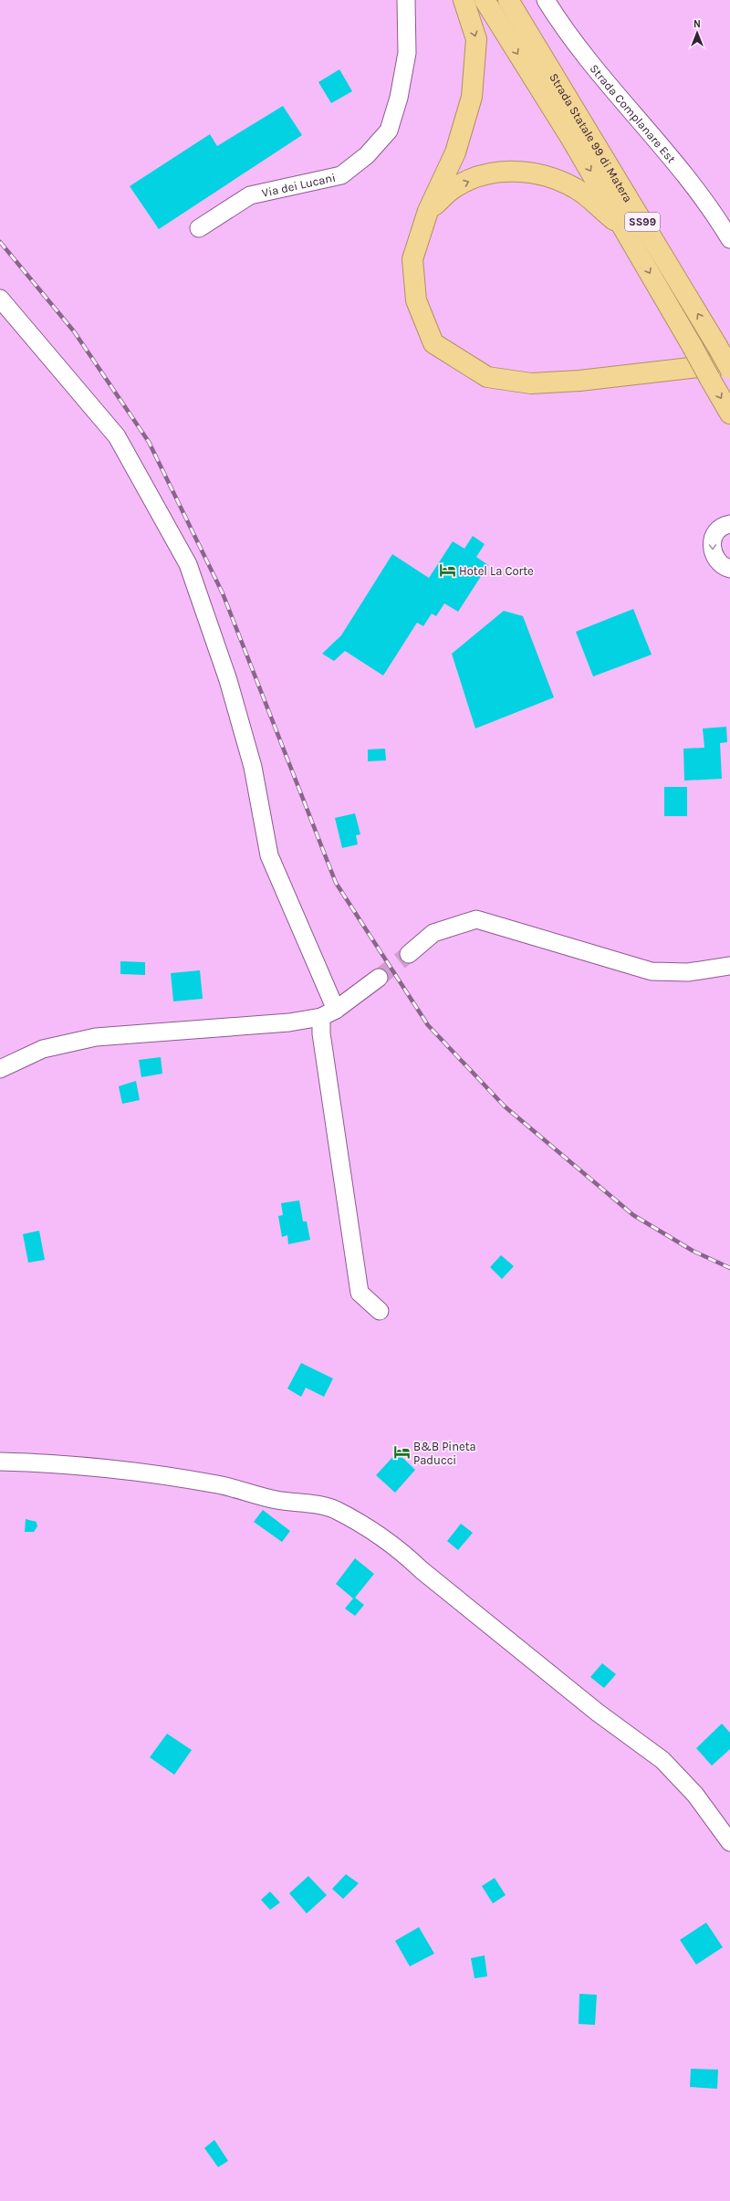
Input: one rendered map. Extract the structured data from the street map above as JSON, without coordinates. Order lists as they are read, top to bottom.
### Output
{
  "streets": {
    "highway": ["Strada Statale 99 di Matera", "SS99"],
    "street": ["Strada Complanare Est", "Via dei Lucani"]
  },
  "places": {
    "hotel": ["Hotel La Corte", "B&B Pineta Paducci"]
  },
  "north": "top"
}
